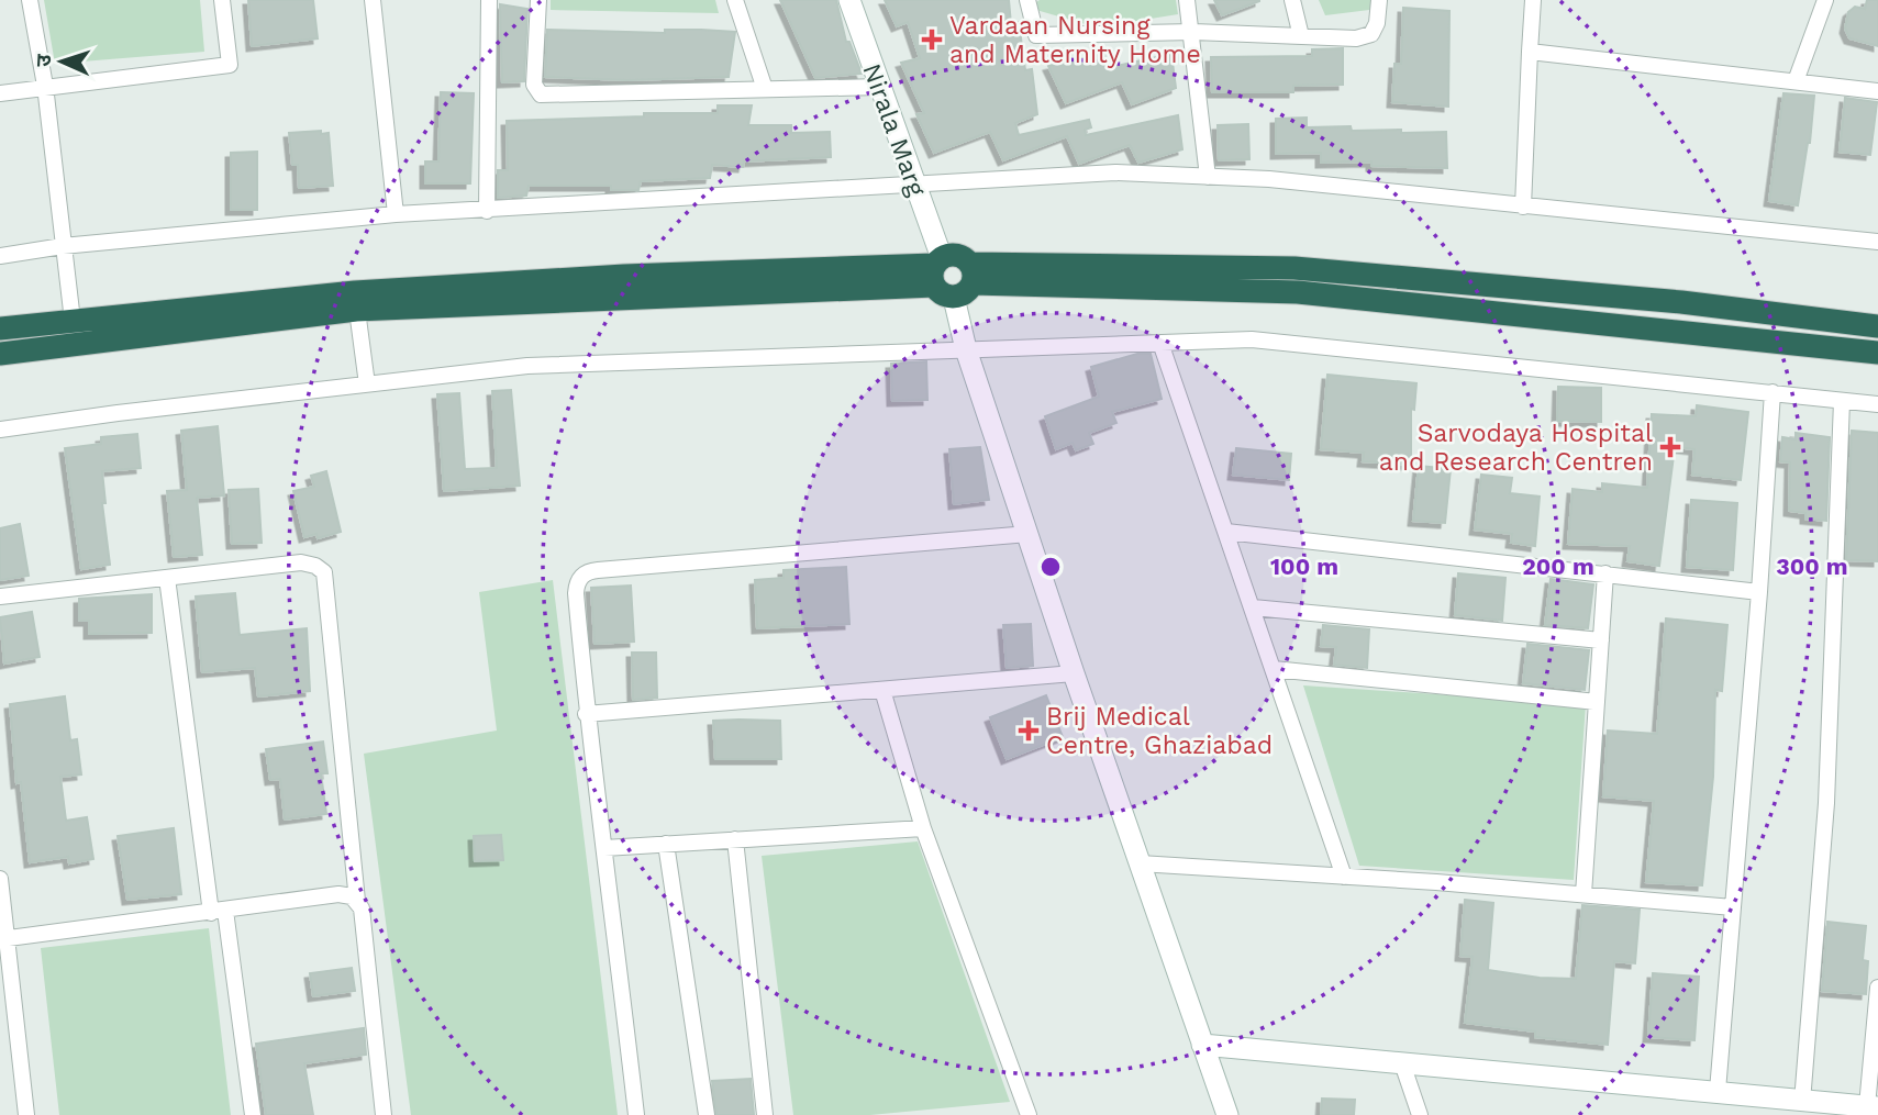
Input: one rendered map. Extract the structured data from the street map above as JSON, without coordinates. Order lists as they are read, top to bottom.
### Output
{
  "streets": {
    "street": ["Nirala Marg"]
  },
  "places": {
    "health": ["Vardaan Nursing and Maternity Home", "Sarvodaya Hospital and Research Centren", "Brij Medical Centre, Ghaziabad"]
  },
  "north": "left",
  "rings": ["100 m", "200 m", "300 m"]
}
